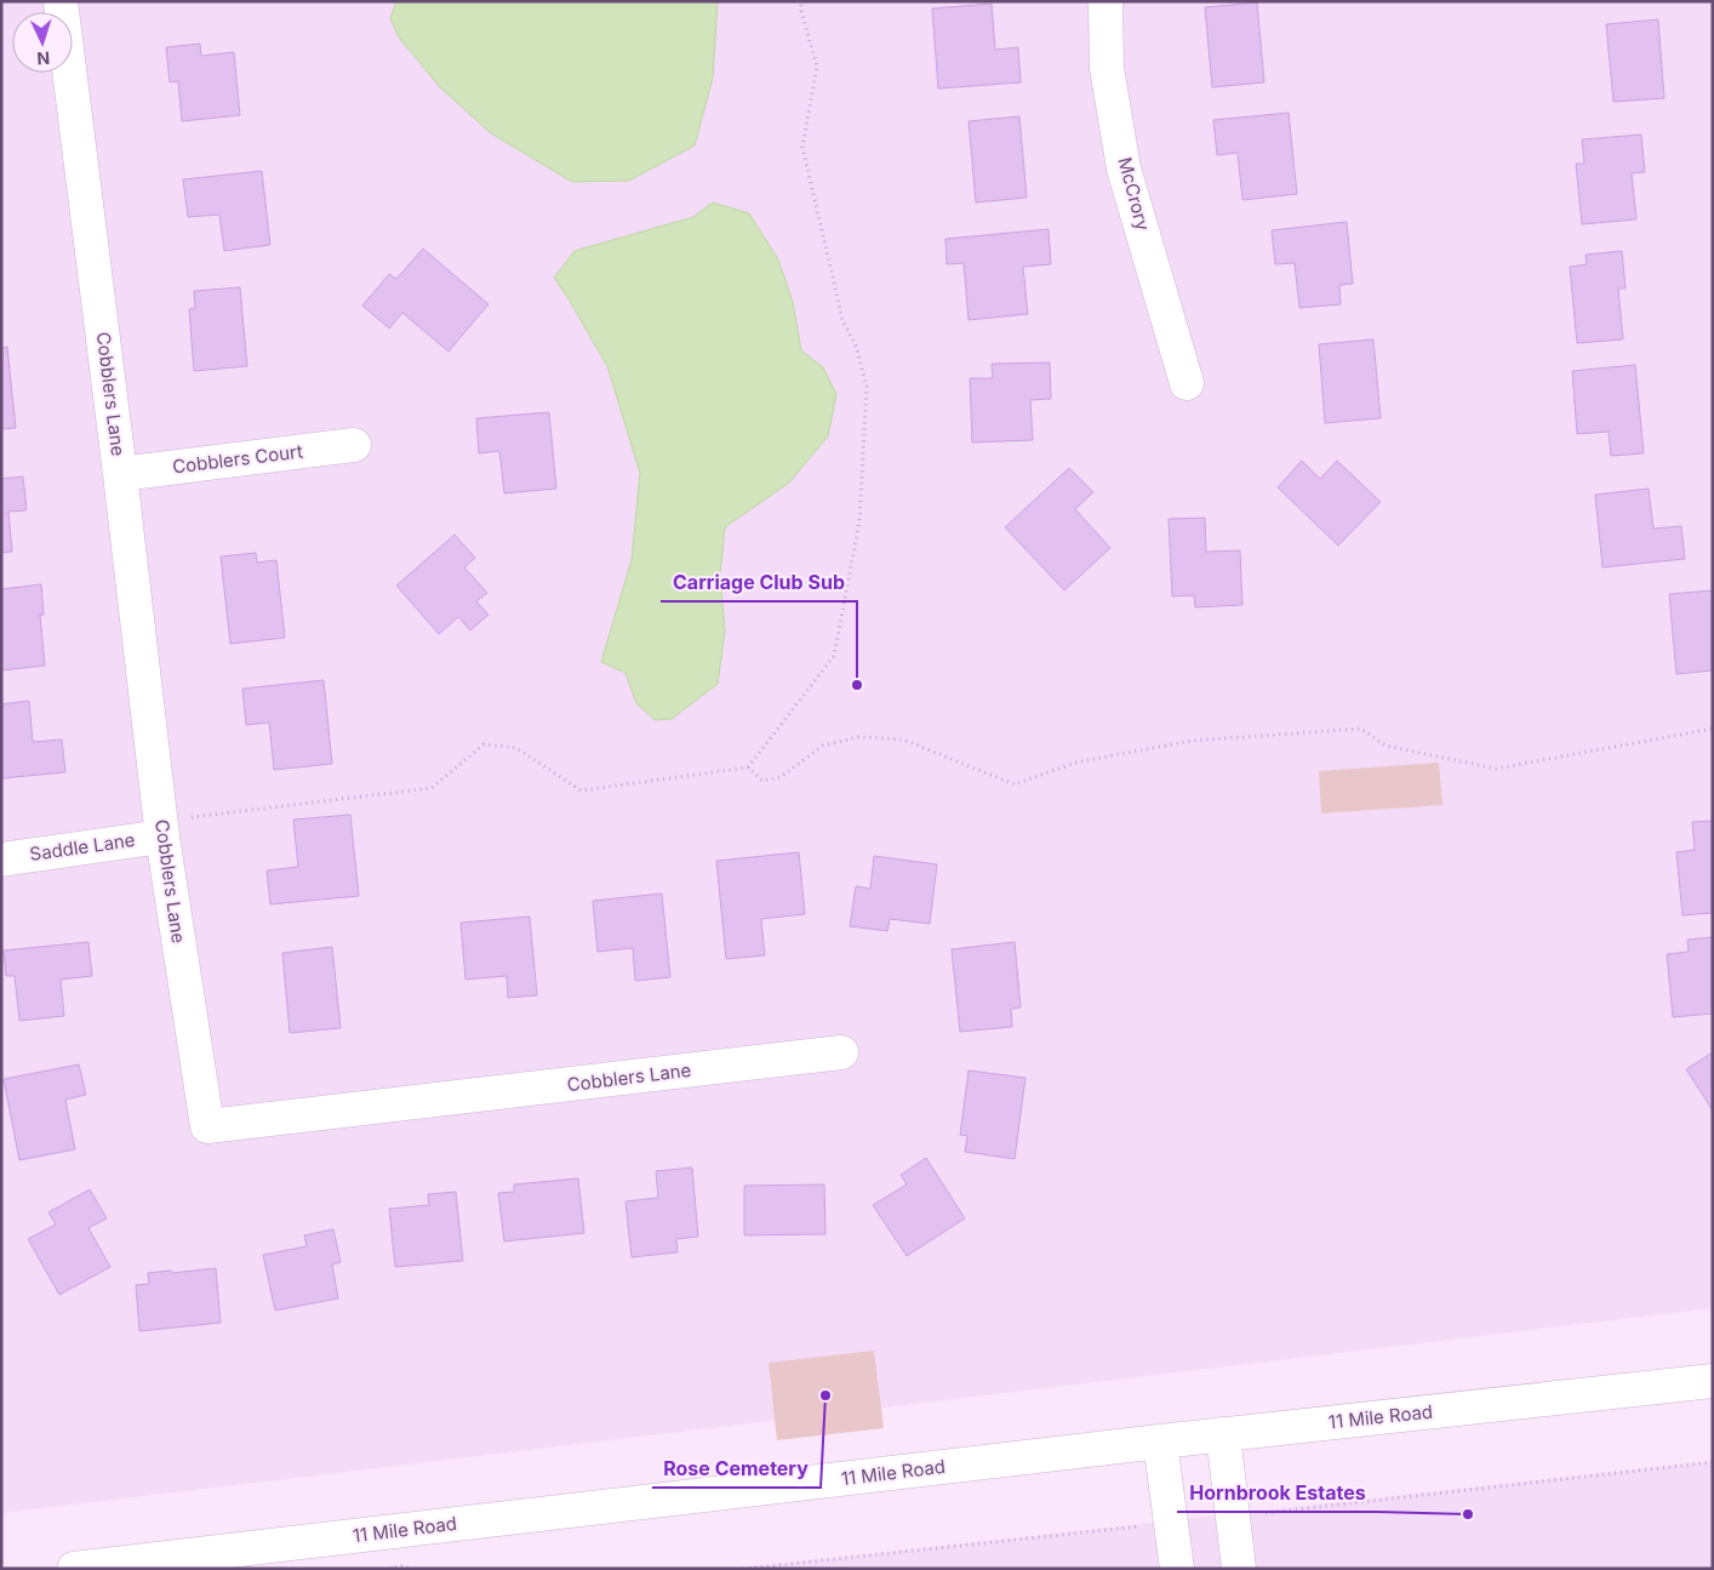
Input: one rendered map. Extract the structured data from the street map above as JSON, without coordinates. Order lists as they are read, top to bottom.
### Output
{
  "streets": {
    "street": [
      "McCrory",
      "Cobblers Lane",
      "Cobblers Court",
      "Saddle Lane",
      "11 Mile Road"
    ]
  },
  "crossings": [
    ["Cobblers Lane", "Cobblers Court"],
    ["Cobblers Lane", "Saddle Lane"]
  ],
  "places": ["Carriage Club Sub", "Rose Cemetery", "Hornbrook Estates"],
  "north": "bottom"
}
